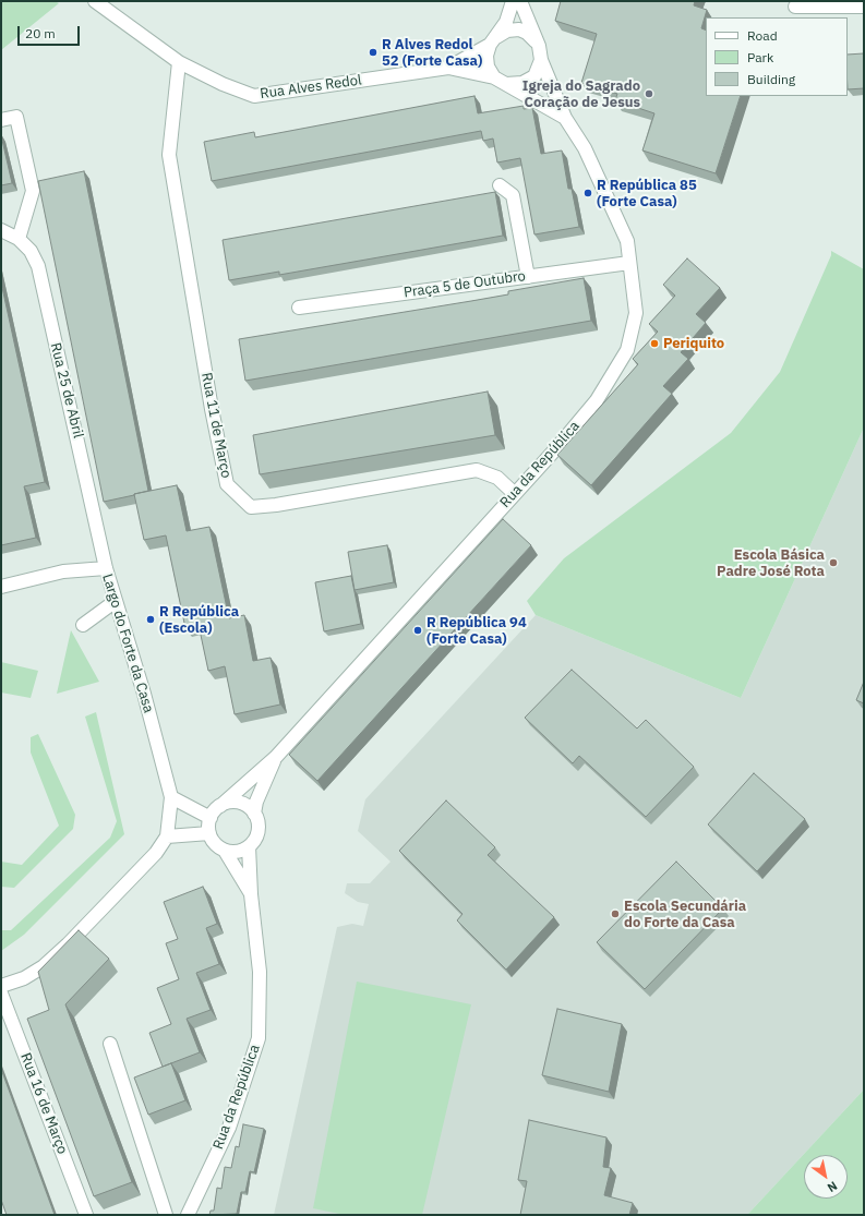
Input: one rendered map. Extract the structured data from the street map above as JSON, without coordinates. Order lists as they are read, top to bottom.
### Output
{
  "streets": {
    "street": [
      "Rua Alves Redol",
      "Praça 5 de Outubro",
      "Rua 25 de Abril",
      "Rua 11 de Março",
      "Rua da República",
      "Largo do Forte da Casa",
      "Rua 16 de Março"
    ]
  },
  "crossings": [
    ["Rua Alves Redol", "Rua 11 de Março"],
    ["Rua Alves Redol", "Rua da República"],
    ["Praça 5 de Outubro", "Rua da República"],
    ["Rua 25 de Abril", "Largo do Forte da Casa"],
    ["Rua 11 de Março", "Rua da República"]
  ],
  "places": [
    "R Alves Redol 52 (Forte Casa)",
    "Igreja do Sagrado Coração de Jesus",
    "R República 85 (Forte Casa)",
    "Periquito",
    "Escola Básica Padre José Rota",
    "R República (Escola)",
    "R República 94 (Forte Casa)",
    "Escola Secundária do Forte da Casa"
  ],
  "legend": ["Road", "Park", "Building"],
  "scale_bar": "20 m",
  "north": "bottom right"
}
